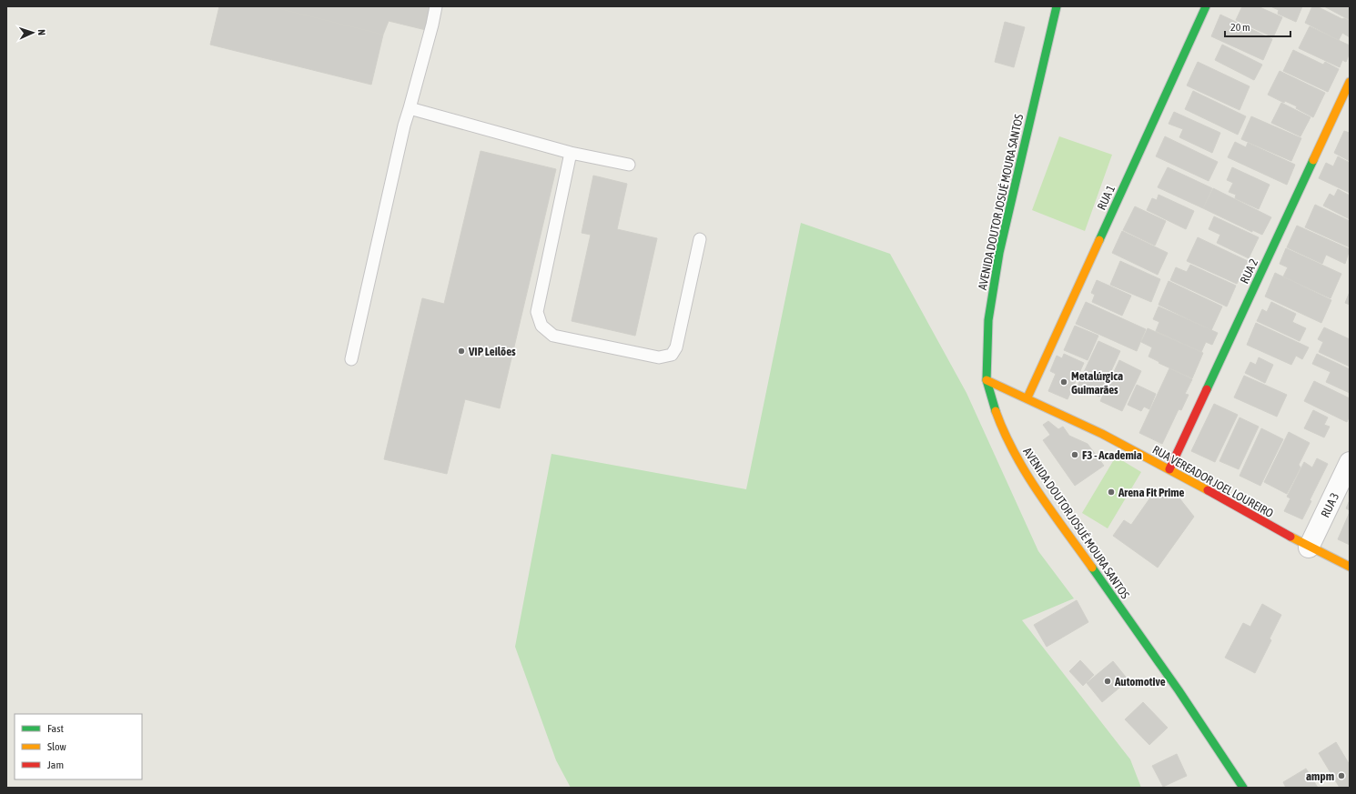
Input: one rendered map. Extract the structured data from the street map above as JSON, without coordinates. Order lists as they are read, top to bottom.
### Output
{
  "streets": {
    "street": [
      "RUA 1",
      "AVENIDA DOUTOR JOSUÉ MOURA SANTOS",
      "RUA 2",
      "RUA VEREADOR JOEL LOUREIRO",
      "RUA 3"
    ]
  },
  "crossings": [
    ["RUA 1", "RUA VEREADOR JOEL LOUREIRO"],
    ["AVENIDA DOUTOR JOSUÉ MOURA SANTOS", "RUA VEREADOR JOEL LOUREIRO"],
    ["RUA 2", "RUA VEREADOR JOEL LOUREIRO"],
    ["RUA VEREADOR JOEL LOUREIRO", "RUA 3"]
  ],
  "places": [
    "VIP Leilões",
    "Metalúrgica Guimarães",
    "F3 - Academia",
    "Arena Fit Prime",
    "Automotive",
    "ampm"
  ],
  "legend": ["Fast", "Slow", "Jam"],
  "scale_bar": "20 m",
  "north": "right"
}
